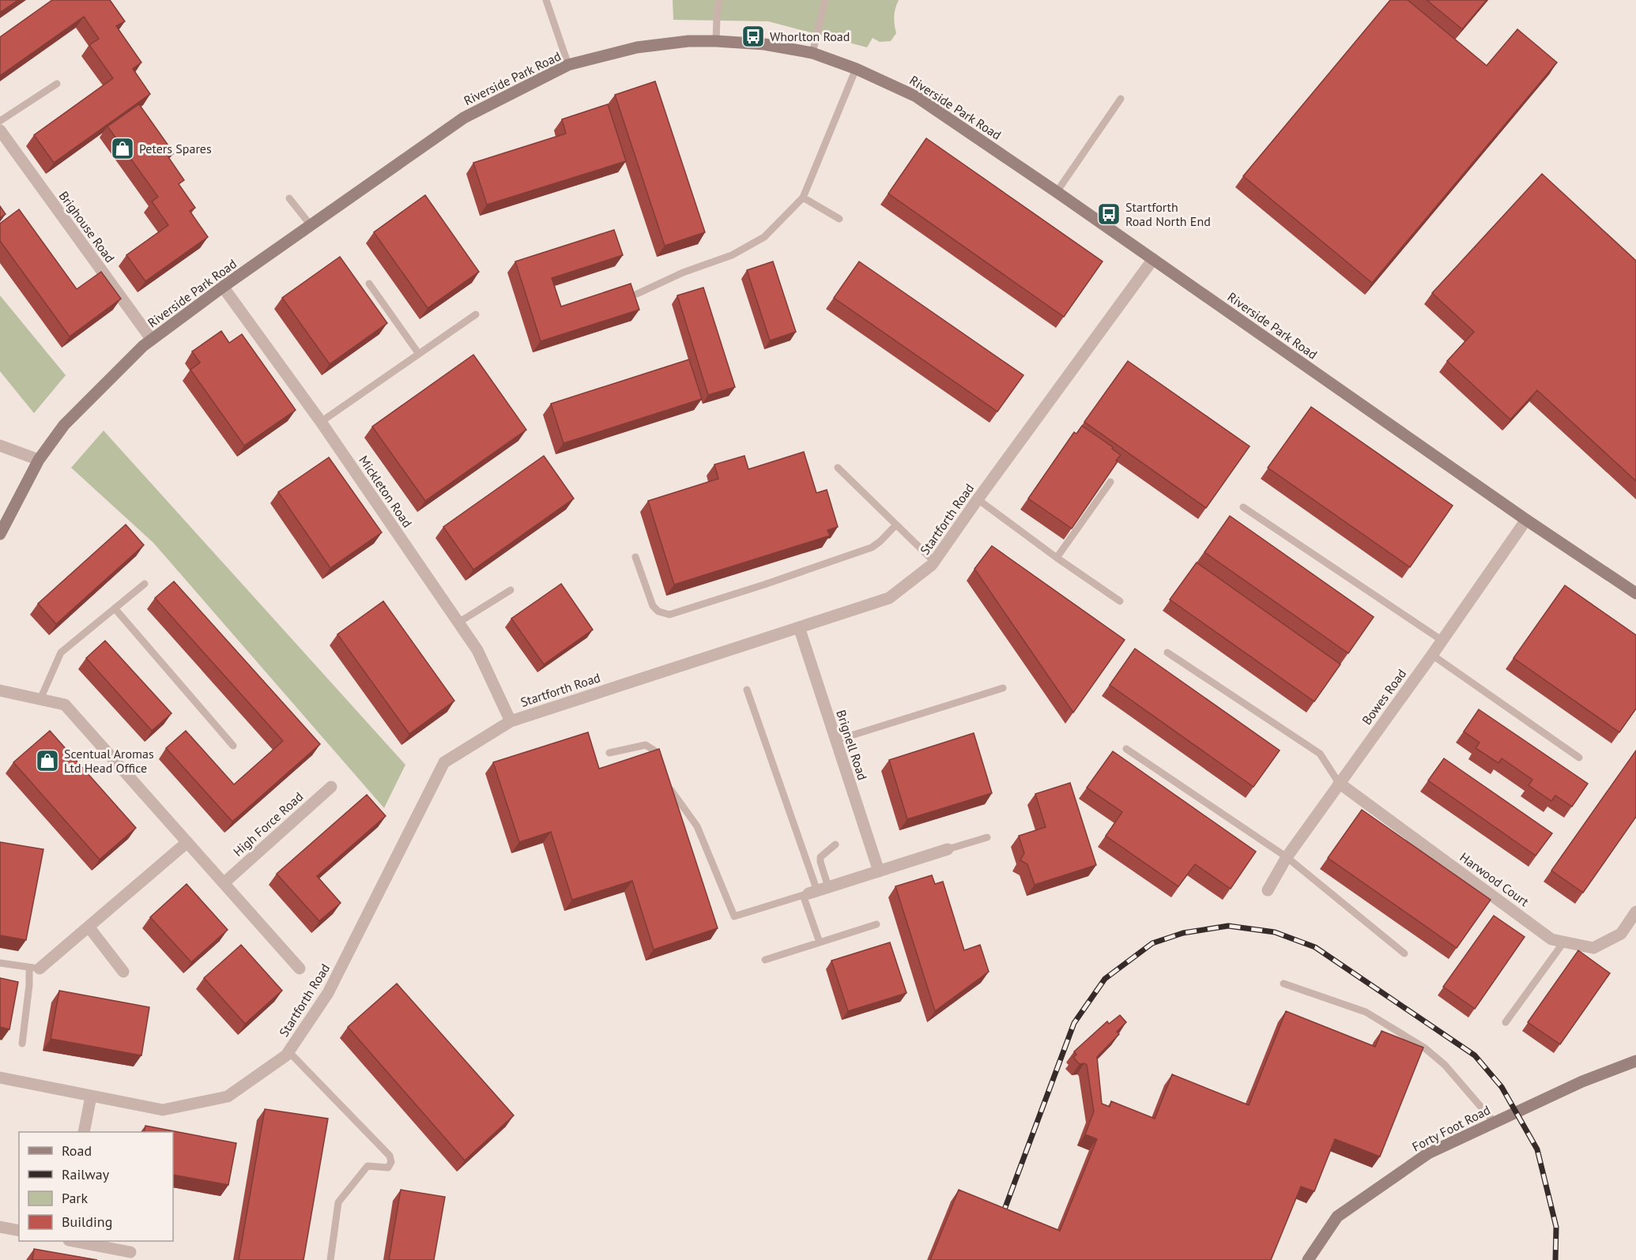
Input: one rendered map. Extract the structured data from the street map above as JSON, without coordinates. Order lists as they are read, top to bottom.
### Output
{
  "streets": {
    "street": [
      "Riverside Park Road",
      "Brighouse Road",
      "Mickleton Road",
      "Startforth Road",
      "Bowes Road",
      "Brignell Road",
      "High Force Road",
      "Harwood Court",
      "Forty Foot Road"
    ]
  },
  "crossings": [
    ["Riverside Park Road", "Brighouse Road"],
    ["Riverside Park Road", "Mickleton Road"],
    ["Riverside Park Road", "Startforth Road"],
    ["Riverside Park Road", "Bowes Road"],
    ["Mickleton Road", "Startforth Road"],
    ["Startforth Road", "Brignell Road"],
    ["Bowes Road", "Harwood Court"]
  ],
  "places": {
    "bus stop": ["Whorlton Road", "Startforth Road North End"],
    "shop": ["Peters Spares", "Scentual Aromas Ltd Head Office"]
  },
  "legend": [
    "Road",
    "Railway",
    "Park",
    "Building"
  ]
}
